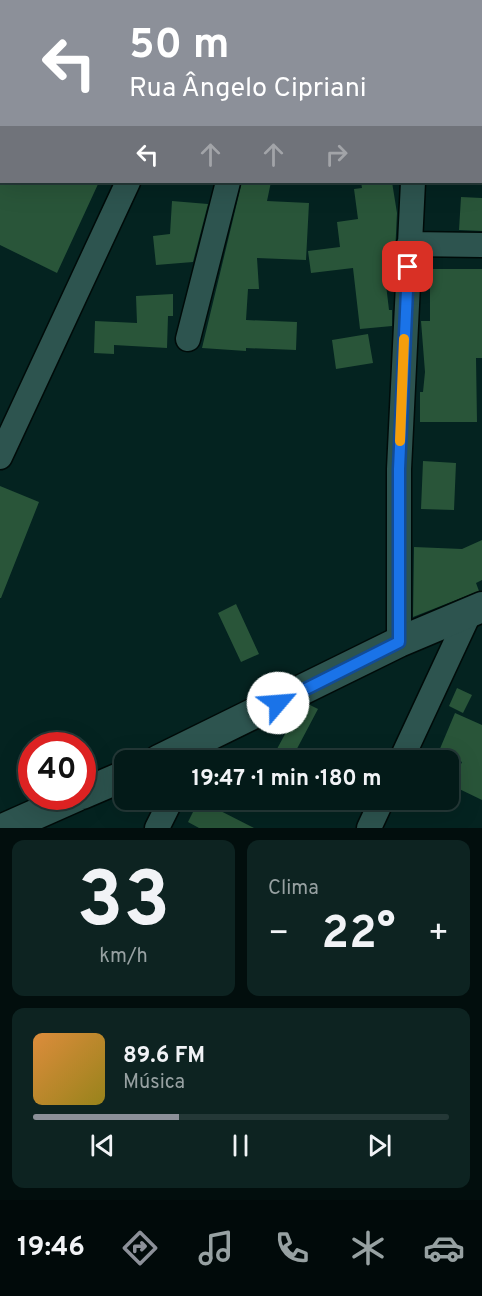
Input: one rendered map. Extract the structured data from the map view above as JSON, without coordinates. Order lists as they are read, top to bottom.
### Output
{
  "page": {
    "turn": ["50 m", "Rua Ângelo Cipriani"],
    "limit": "40",
    "trip": "19:47 · 1 min · 180 m",
    "tile": [
      ["33", "km/h"],
      "Clima"
    ],
    "heat": ["−", "22°", "+"],
    "song": ["89.6 FM", "Música"],
    "tabs": "19:46"
  }
}
